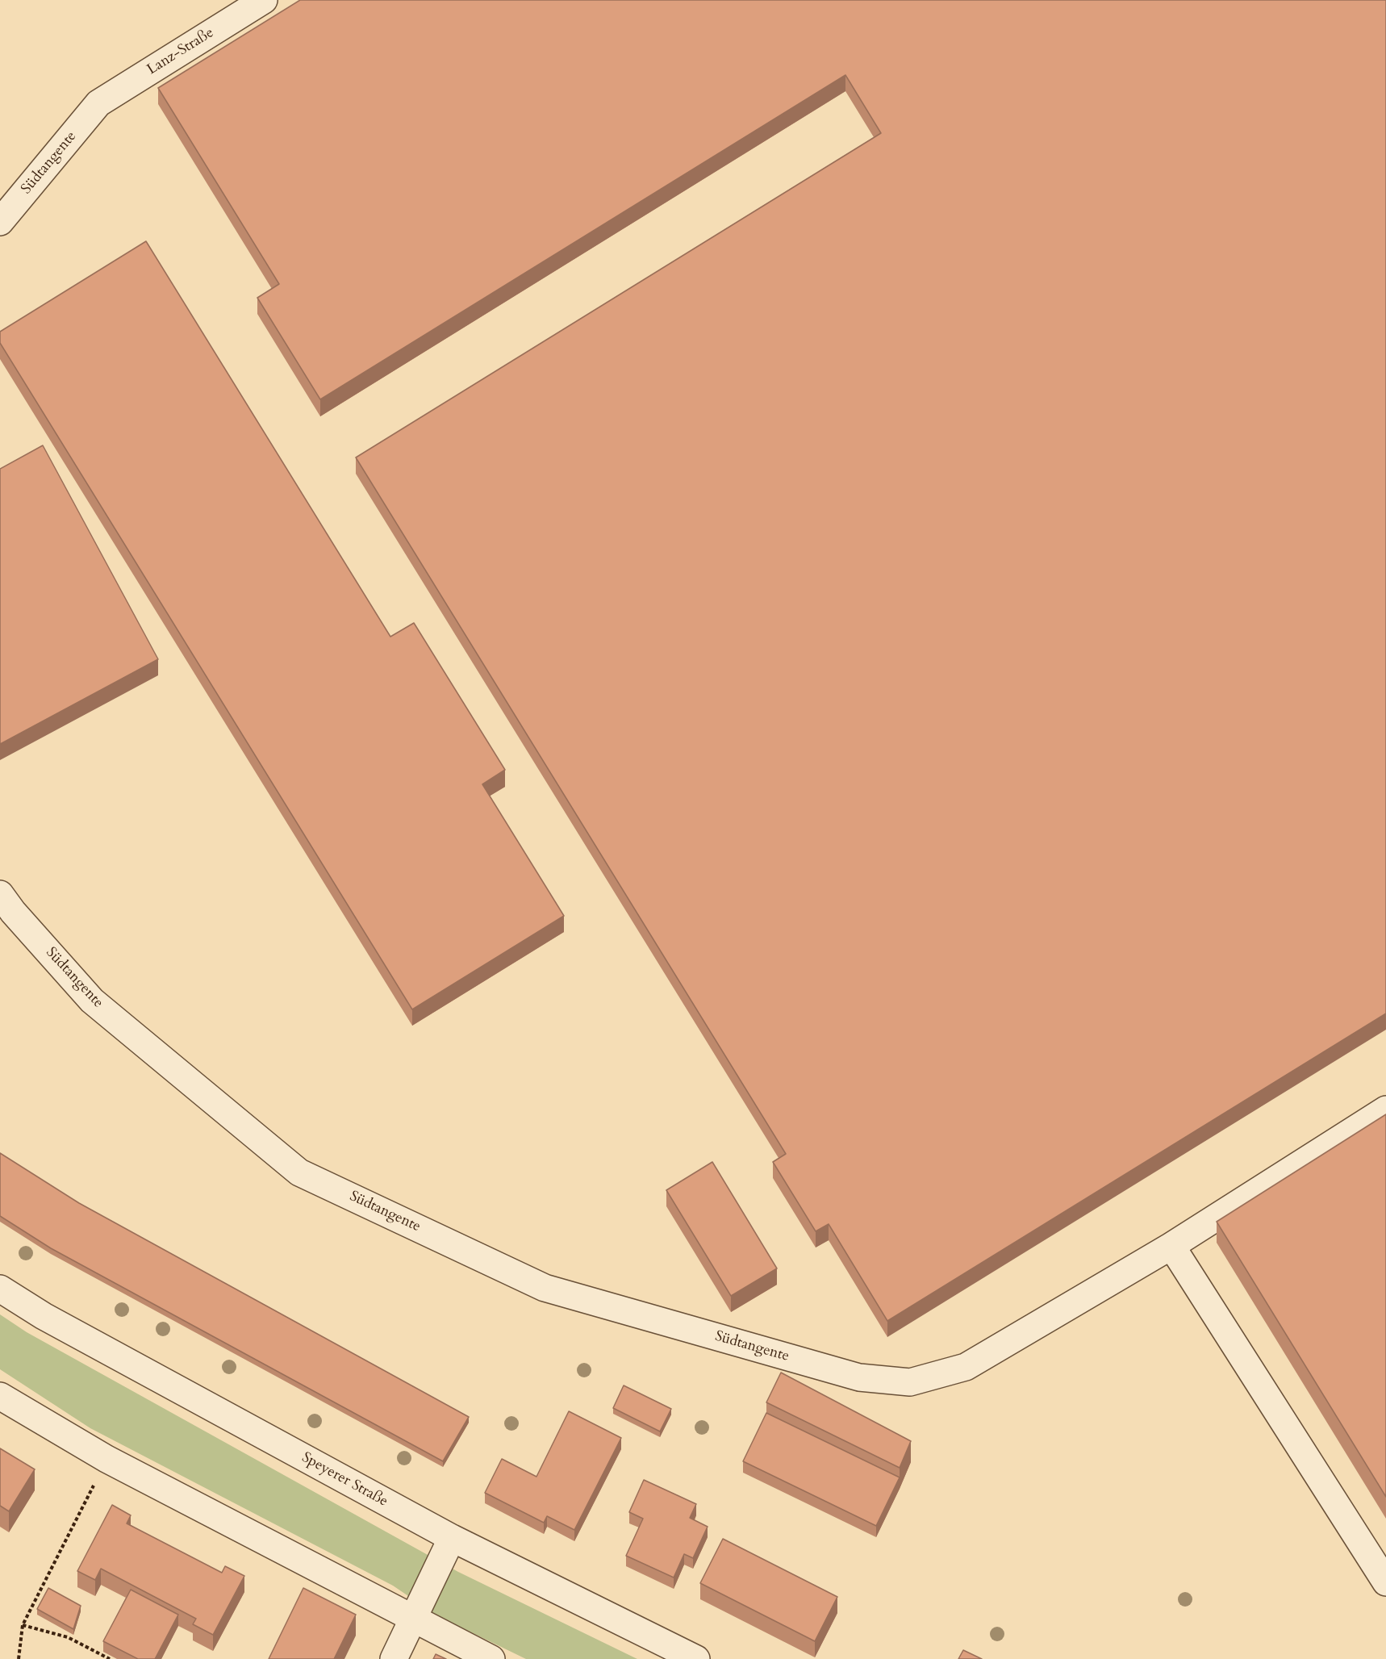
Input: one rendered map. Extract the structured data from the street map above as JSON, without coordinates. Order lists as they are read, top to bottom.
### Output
{
  "streets": {
    "street": ["Lanz-Straße", "Südtangente", "Speyerer Straße"]
  },
  "crossings": [
    ["Lanz-Straße", "Südtangente"]
  ]
}
